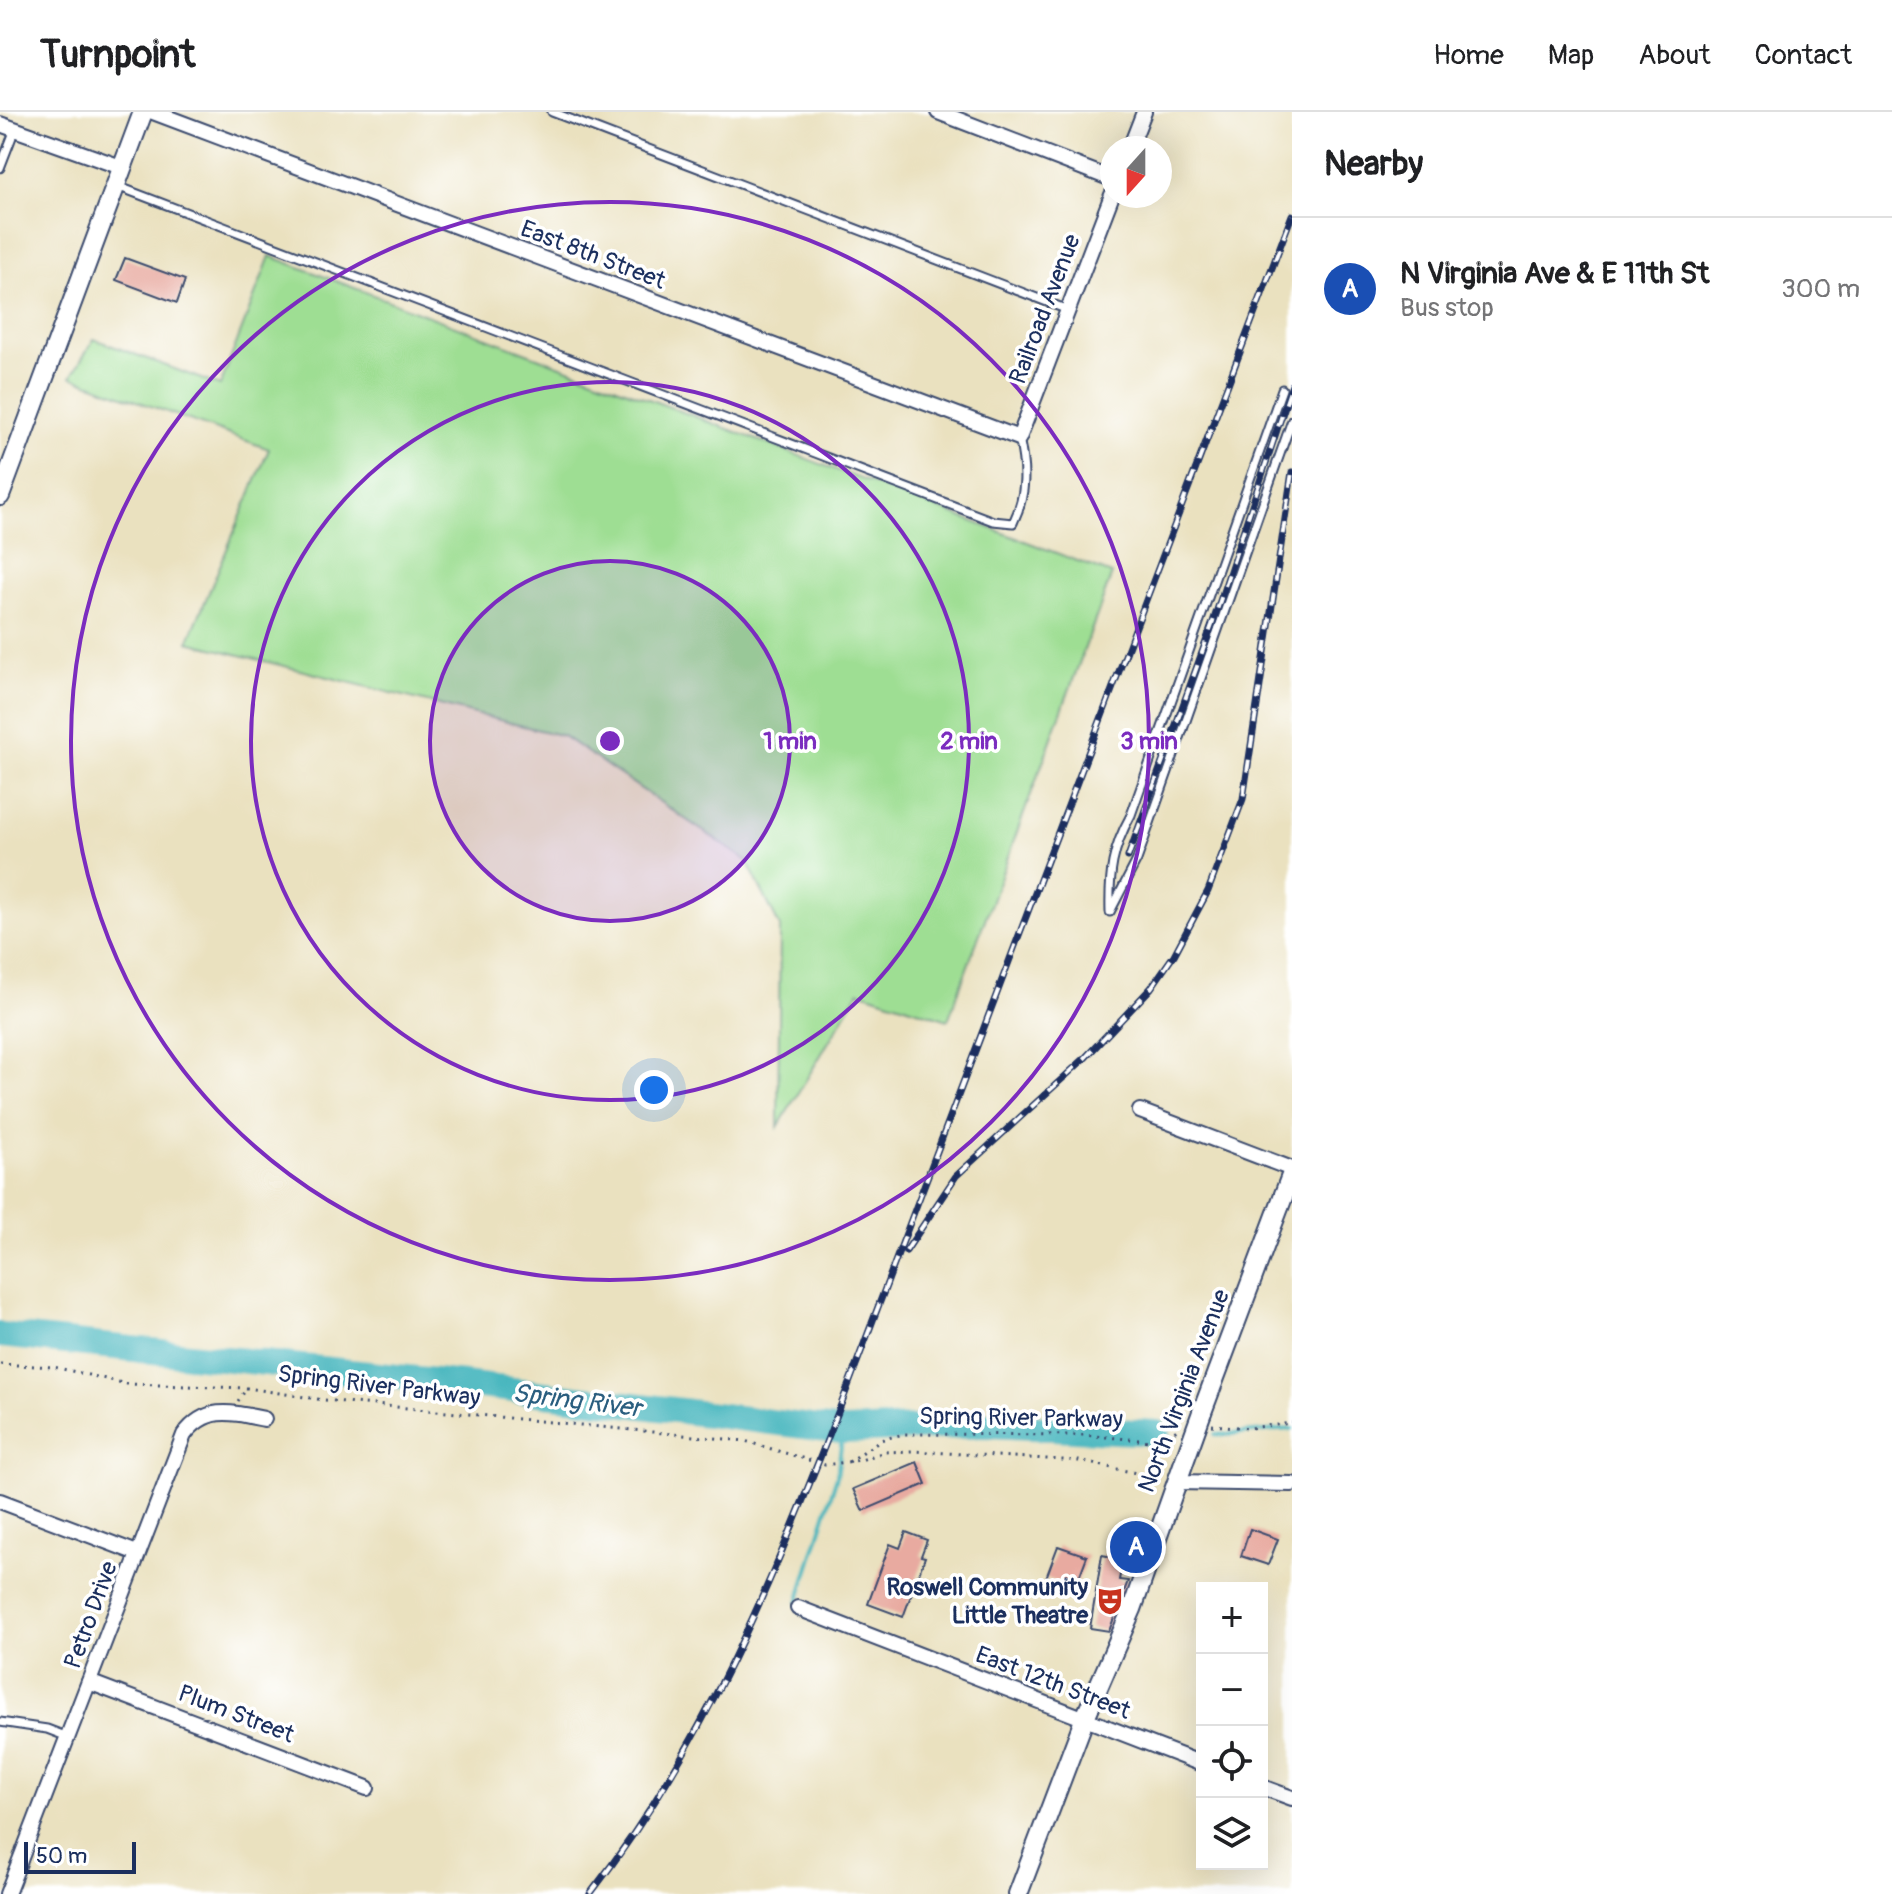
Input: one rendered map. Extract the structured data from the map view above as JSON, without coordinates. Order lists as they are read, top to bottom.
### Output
{
  "streets": {
    "street": [
      "East 8th Street",
      "Railroad Avenue",
      "North Virginia Avenue",
      "Petro Drive",
      "East 12th Street",
      "Plum Street"
    ],
    "path": ["Spring River Parkway"]
  },
  "crossings": [
    ["East 8th Street", "Railroad Avenue"],
    ["Spring River Parkway", "North Virginia Avenue"],
    ["North Virginia Avenue", "East 12th Street"],
    ["Petro Drive", "Plum Street"]
  ],
  "water": ["Spring River"],
  "places": {
    "theatre": ["Roswell Community Little Theatre"]
  },
  "scale_bar": "50 m",
  "north": "bottom",
  "page": {
    "header": "Turnpoint",
    "nav": [
      "Home",
      "Map",
      "About",
      "Contact"
    ],
    "heading": "Nearby",
    "list": [
      {
        "mark": "A",
        "name": "N Virginia Ave & E 11th St",
        "note": "Bus stop",
        "value": "300 m"
      }
    ],
    "pins": "A",
    "map_buttons": ["+", "−"],
    "scale": "50 m"
  },
  "rings": ["1 min", "2 min", "3 min"]
}
